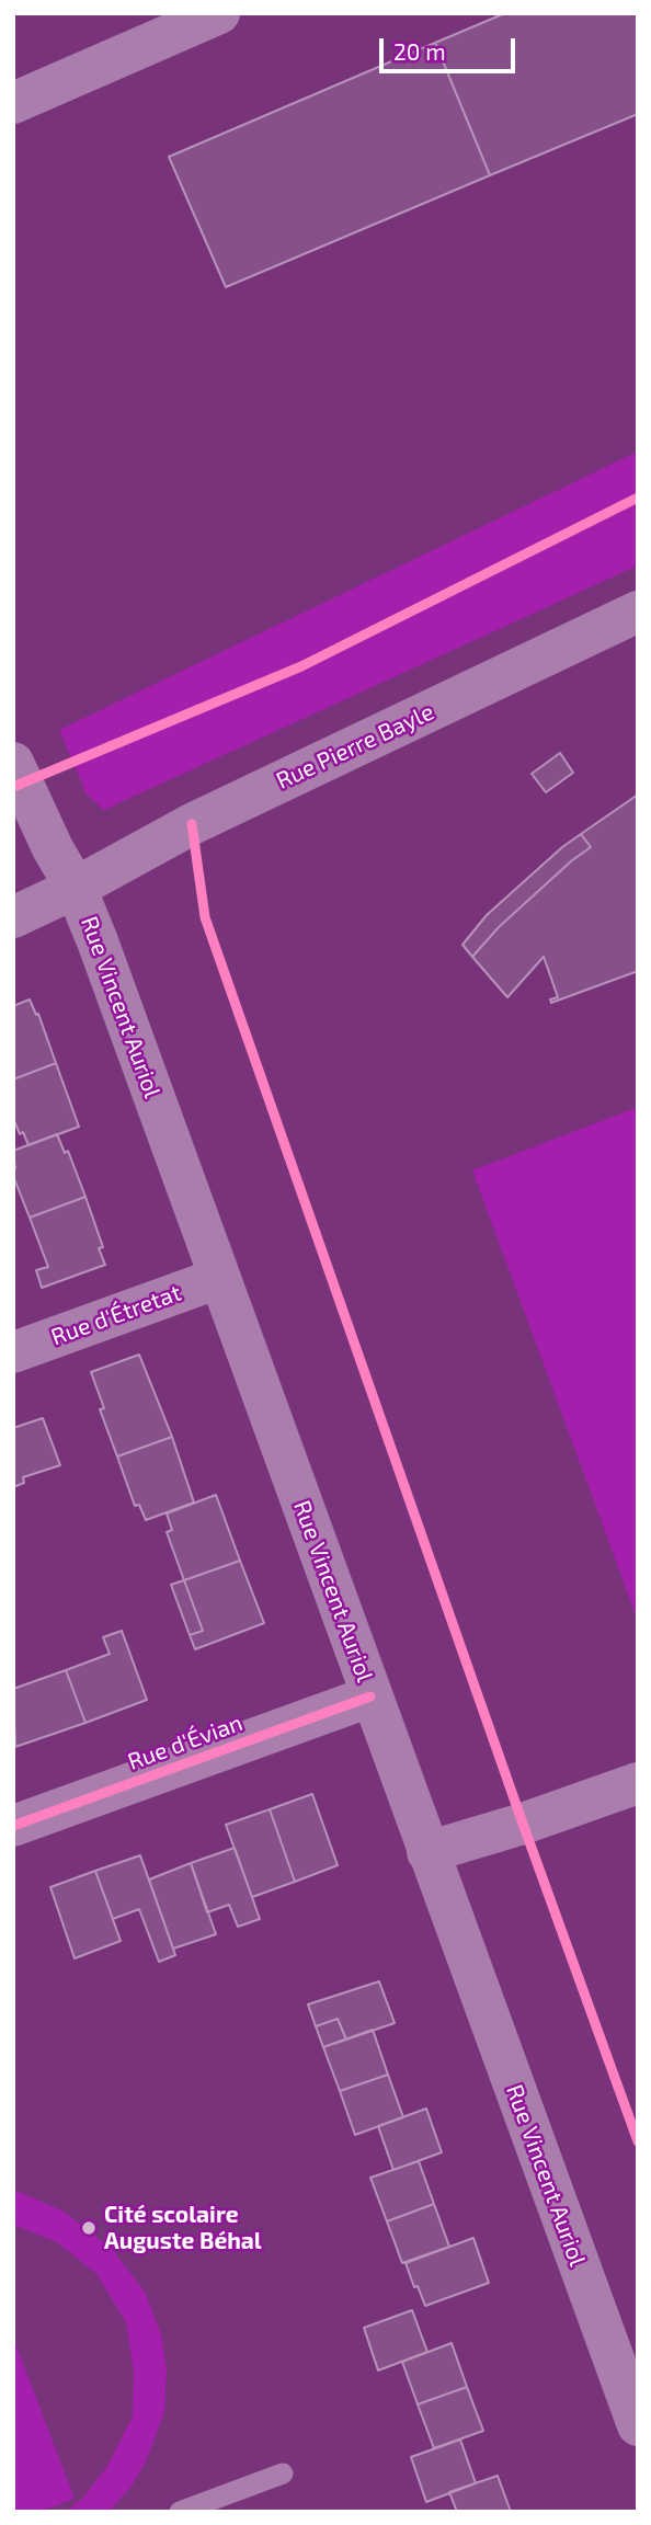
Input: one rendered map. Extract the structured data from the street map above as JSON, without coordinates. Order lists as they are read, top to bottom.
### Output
{
  "streets": {
    "street": [
      "Rue Pierre Bayle",
      "Rue Vincent Auriol",
      "Rue d'Étretat",
      "Rue d'Évian"
    ]
  },
  "crossings": [
    ["Rue Pierre Bayle", "Rue Vincent Auriol"],
    ["Rue Vincent Auriol", "Rue d'Étretat"],
    ["Rue Vincent Auriol", "Rue d'Évian"]
  ],
  "places": ["Cité scolaire Auguste Béhal"],
  "scale_bar": "20 m"
}
